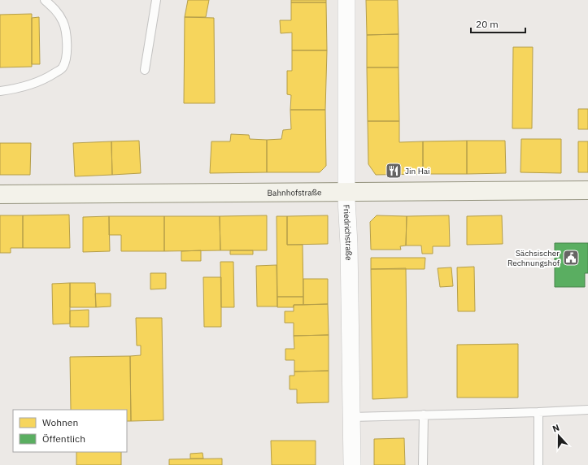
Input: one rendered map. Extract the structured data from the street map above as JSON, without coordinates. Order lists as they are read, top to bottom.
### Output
{
  "streets": {
    "main road": ["Bahnhofstraße"],
    "street": ["Friedrichstraße"]
  },
  "crossings": [
    ["Bahnhofstraße", "Friedrichstraße"]
  ],
  "places": {
    "restaurant": ["Jin Hai"],
    "public building": ["Sächsischer Rechnungshof"]
  },
  "legend": ["Wohnen", "Öffentlich"],
  "scale_bar": "20 m",
  "north": "top"
}
